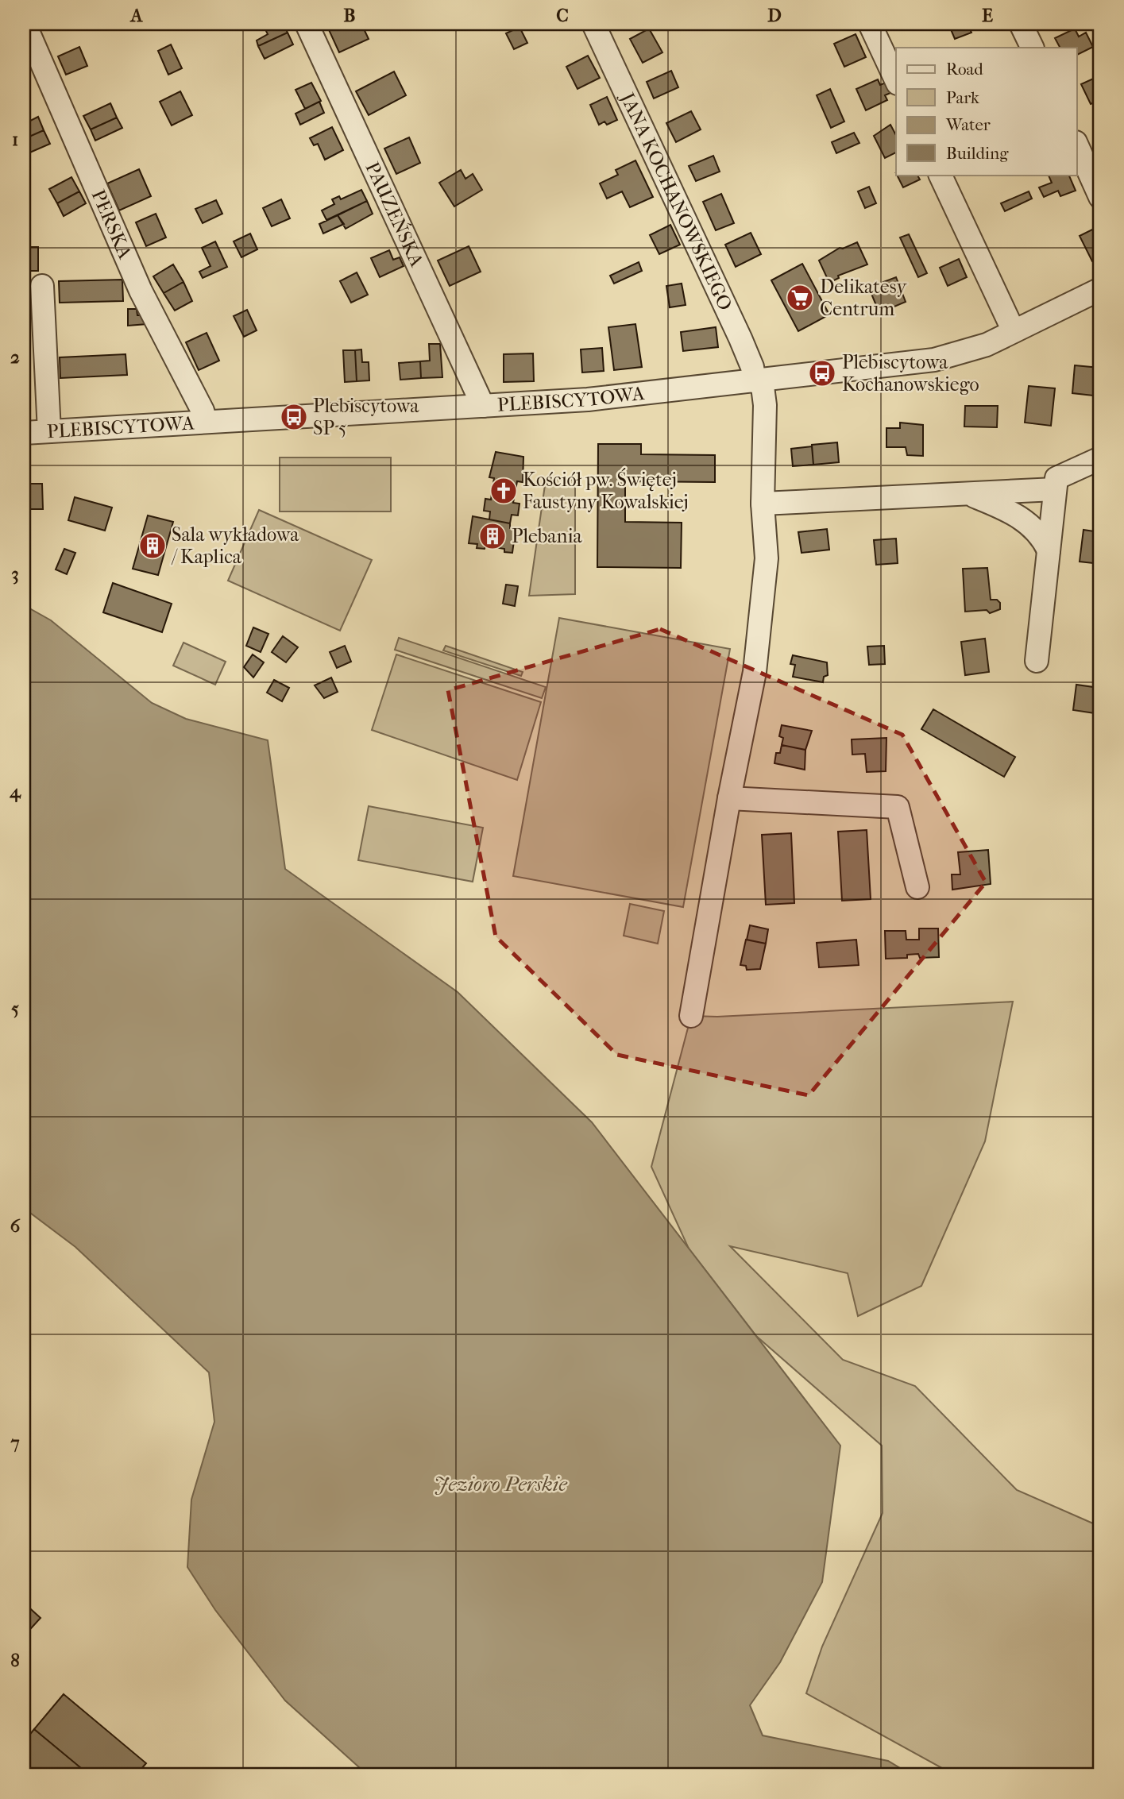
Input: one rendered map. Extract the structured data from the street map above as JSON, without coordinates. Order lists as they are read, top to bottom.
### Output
{
  "streets": {
    "street": [
      "JANA KOCHANOWSKIEGO",
      "PAUZEŃSKA",
      "PERSKA",
      "PLEBISCYTOWA"
    ]
  },
  "crossings": [
    ["JANA KOCHANOWSKIEGO", "PLEBISCYTOWA"],
    ["PAUZEŃSKA", "PLEBISCYTOWA"],
    ["PERSKA", "PLEBISCYTOWA"]
  ],
  "water": ["Jezioro Perskie"],
  "places": {
    "supermarket": ["Delikatesy Centrum"],
    "bus stop": ["Plebiscytowa Kochanowskiego", "Plebiscytowa SP 5"],
    "church": ["Kościół pw. Świętej Faustyny Kowalskiej"],
    "building": ["Plebania", "Sala wykładowa / Kaplica"]
  },
  "legend": [
    "Road",
    "Park",
    "Water",
    "Building"
  ],
  "grid": {
    "columns": [
      "A",
      "B",
      "C",
      "D",
      "E"
    ],
    "rows": [
      "1",
      "2",
      "3",
      "4",
      "5",
      "6",
      "7",
      "8"
    ]
  }
}
